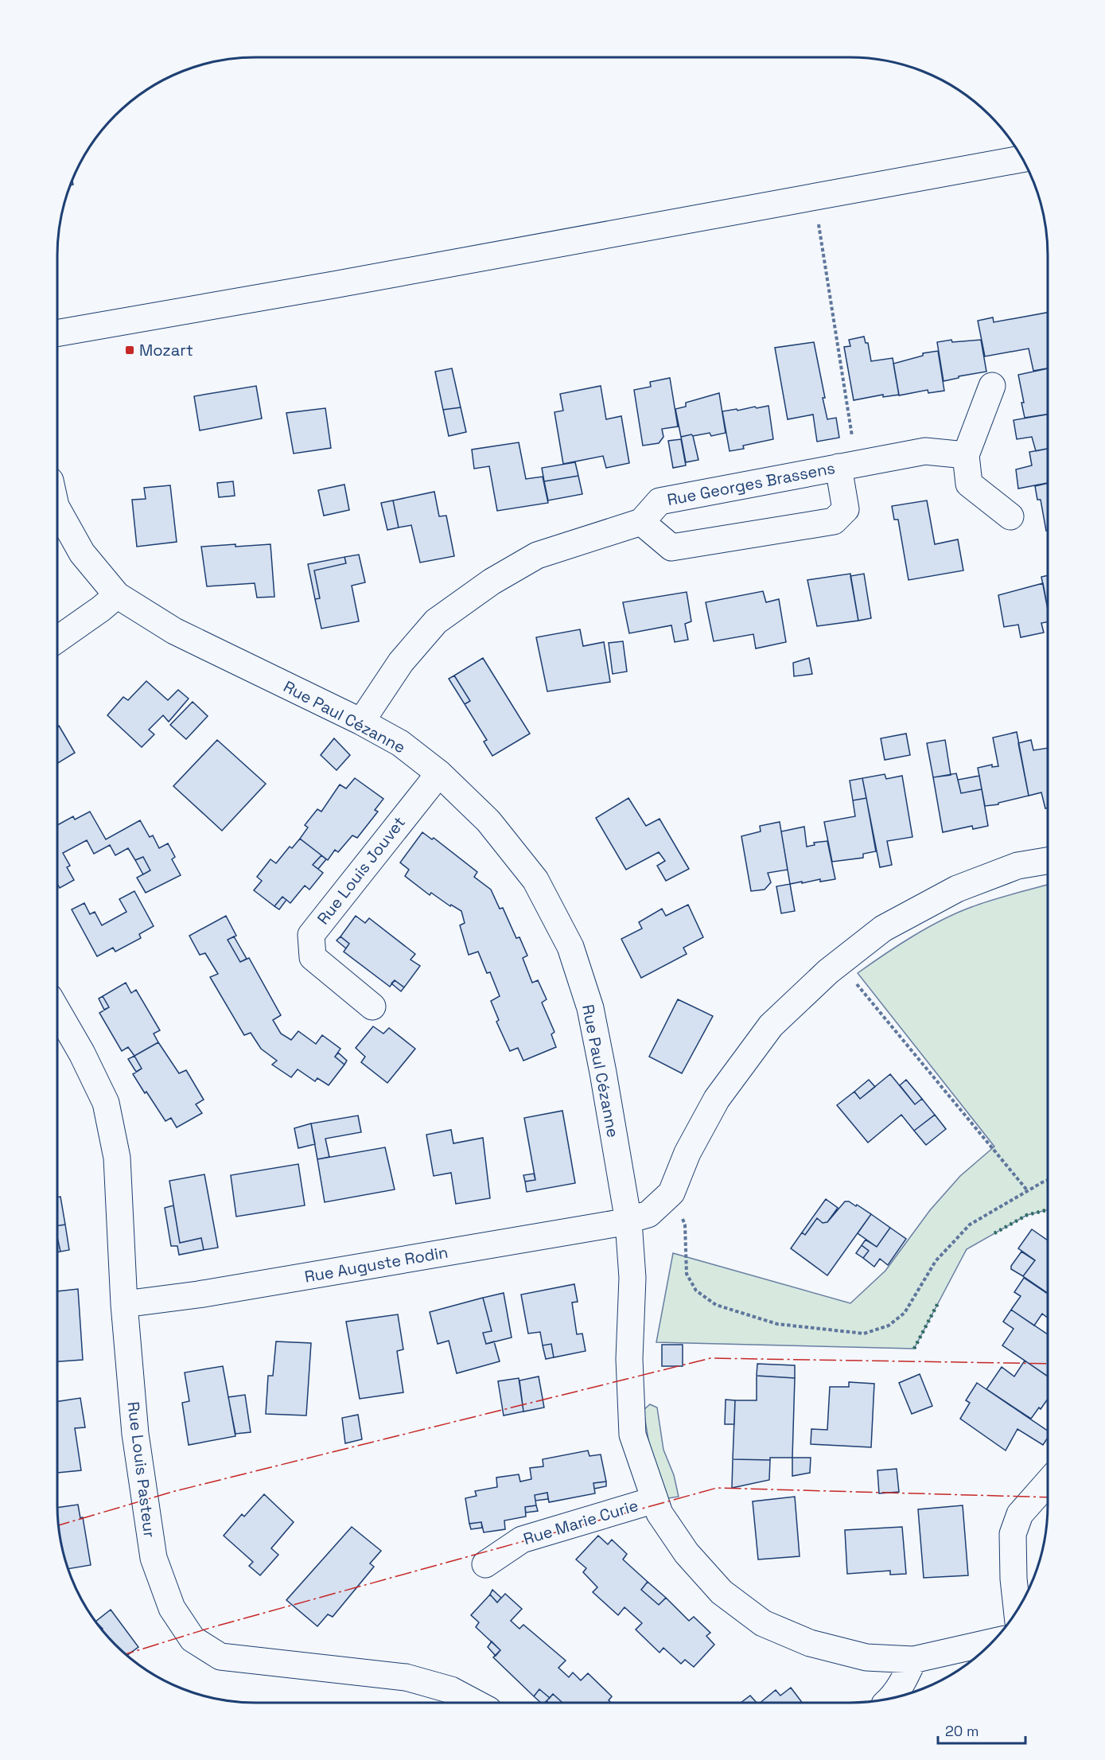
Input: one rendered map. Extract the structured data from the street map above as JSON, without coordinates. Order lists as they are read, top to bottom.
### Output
{
  "streets": {
    "street": [
      "Rue Georges Brassens",
      "Rue Paul Cézanne",
      "Rue Louis Jouvet",
      "Rue Auguste Rodin",
      "Rue Louis Pasteur",
      "Rue Marie Curie"
    ]
  },
  "crossings": [
    ["Rue Paul Cézanne", "Rue Louis Jouvet"],
    ["Rue Paul Cézanne", "Rue Auguste Rodin"],
    ["Rue Paul Cézanne", "Rue Marie Curie"],
    ["Rue Auguste Rodin", "Rue Louis Pasteur"]
  ],
  "places": {
    "transit": ["Mozart"]
  },
  "scale_bar": "20 m"
}
